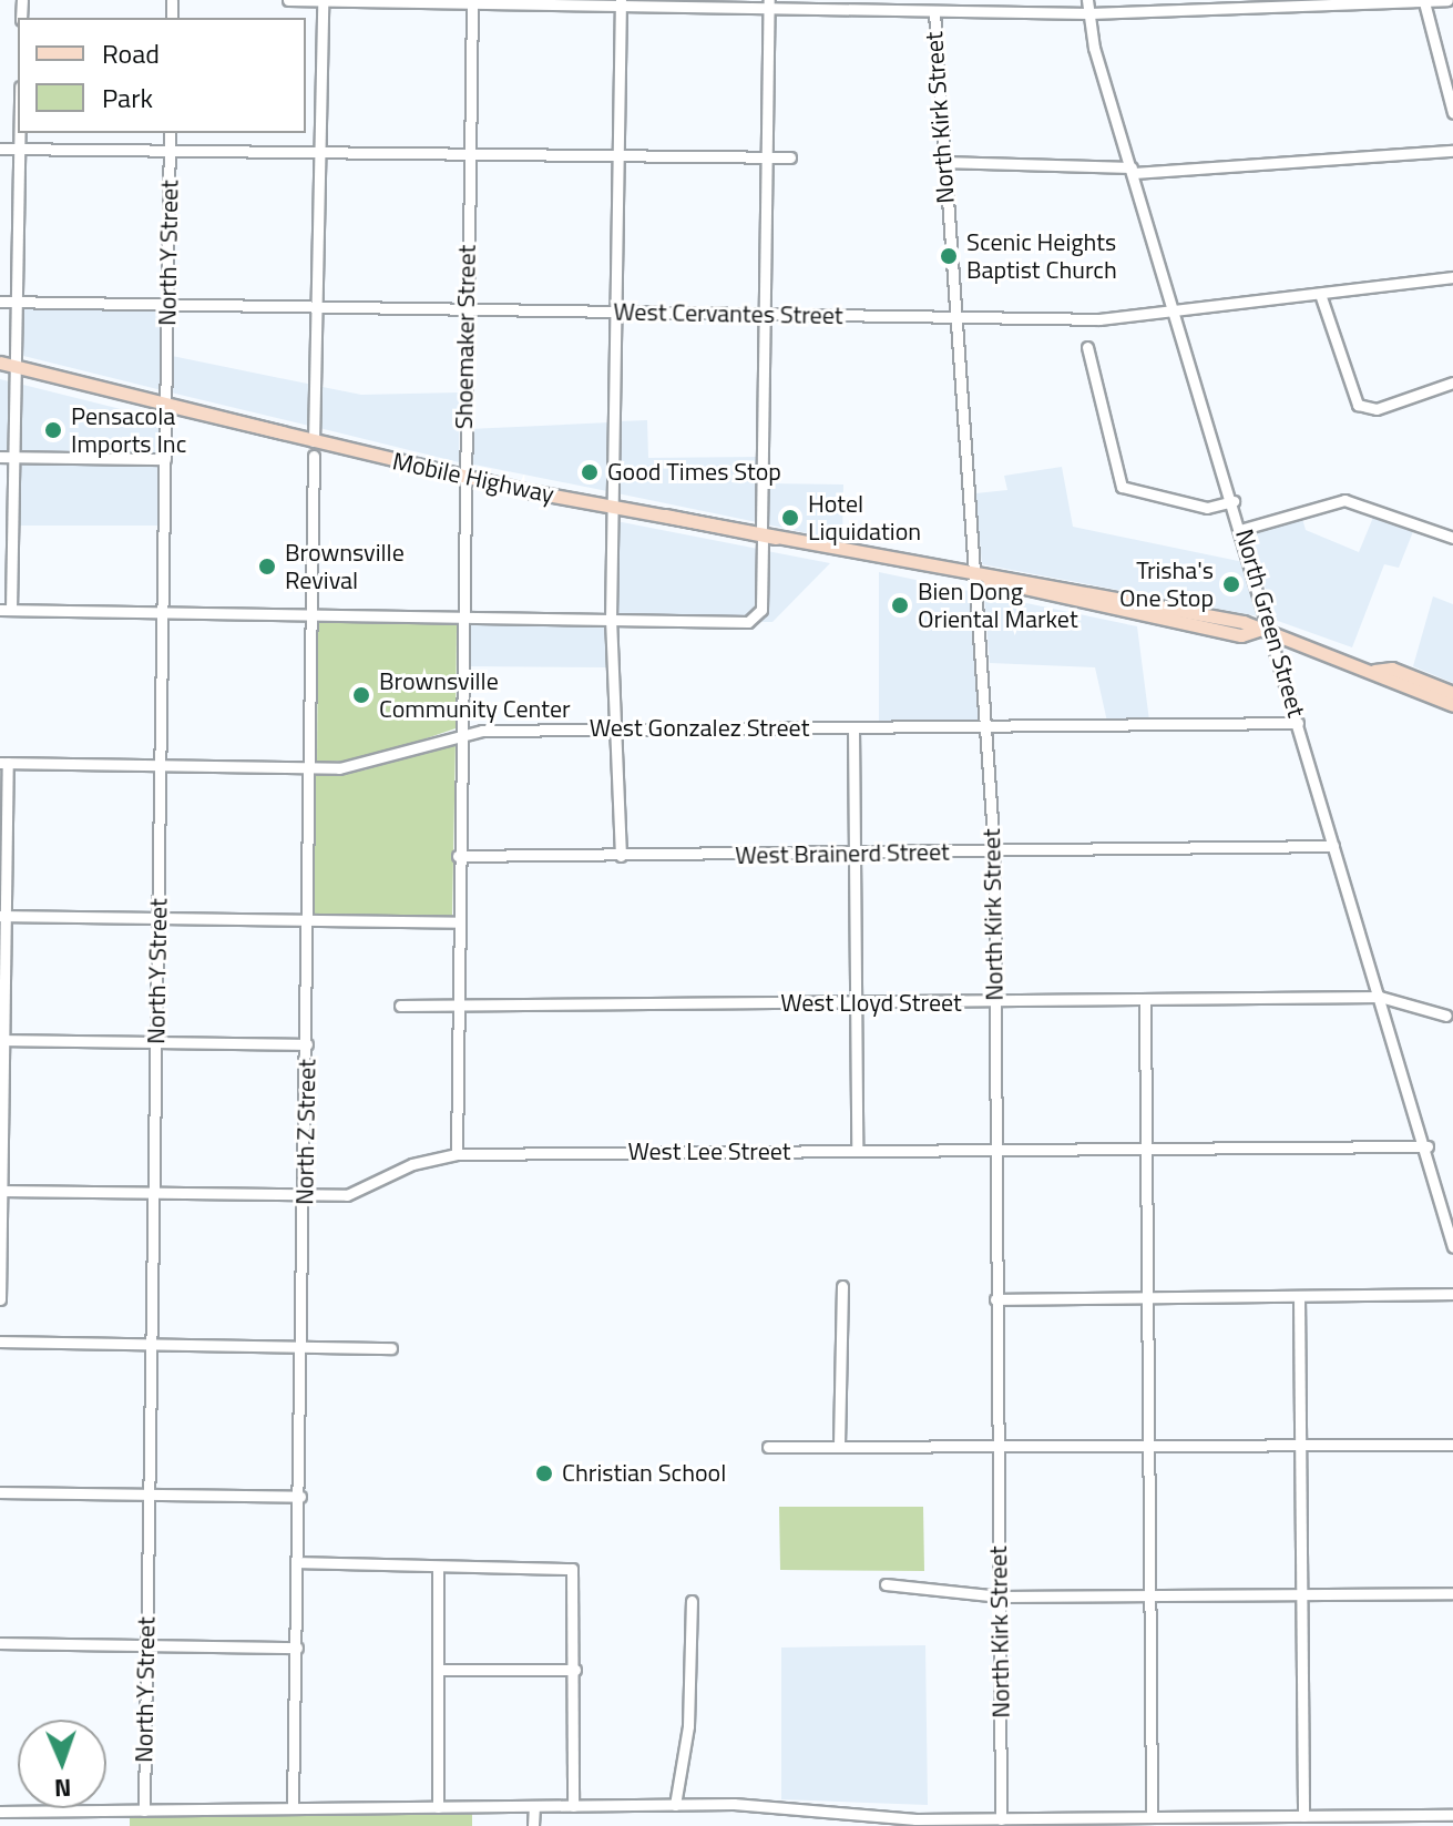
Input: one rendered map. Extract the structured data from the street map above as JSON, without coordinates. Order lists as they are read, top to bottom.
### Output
{
  "streets": {
    "main road": ["Mobile Highway"],
    "street": [
      "North Kirk Street",
      "North Y Street",
      "West Cervantes Street",
      "Shoemaker Street",
      "North Green Street",
      "West Gonzalez Street",
      "West Brainerd Street",
      "West Lloyd Street",
      "North Z Street",
      "West Lee Street"
    ]
  },
  "crossings": [
    ["North Kirk Street", "West Cervantes Street"],
    ["North Kirk Street", "Mobile Highway"],
    ["North Kirk Street", "West Gonzalez Street"],
    ["North Kirk Street", "West Brainerd Street"],
    ["North Kirk Street", "West Lloyd Street"],
    ["North Kirk Street", "West Lee Street"],
    ["North Y Street", "West Cervantes Street"],
    ["North Y Street", "Mobile Highway"],
    ["North Y Street", "West Gonzalez Street"],
    ["North Y Street", "West Lee Street"],
    ["West Cervantes Street", "Shoemaker Street"],
    ["West Cervantes Street", "North Green Street"],
    ["Shoemaker Street", "Mobile Highway"],
    ["Shoemaker Street", "West Gonzalez Street"],
    ["Shoemaker Street", "West Brainerd Street"],
    ["Shoemaker Street", "West Lloyd Street"],
    ["Shoemaker Street", "West Lee Street"],
    ["Mobile Highway", "North Green Street"],
    ["North Green Street", "West Gonzalez Street"],
    ["North Green Street", "West Brainerd Street"],
    ["North Green Street", "West Lloyd Street"],
    ["North Green Street", "West Lee Street"],
    ["West Gonzalez Street", "North Z Street"],
    ["North Z Street", "West Lee Street"]
  ],
  "places": [
    "Scenic Heights Baptist Church",
    "Pensacola Imports Inc",
    "Good Times Stop",
    "Hotel Liquidation",
    "Brownsville Revival",
    "Trisha's One Stop",
    "Bien Dong Oriental Market",
    "Brownsville Community Center",
    "Christian School"
  ],
  "legend": ["Road", "Park"],
  "north": "bottom"
}
